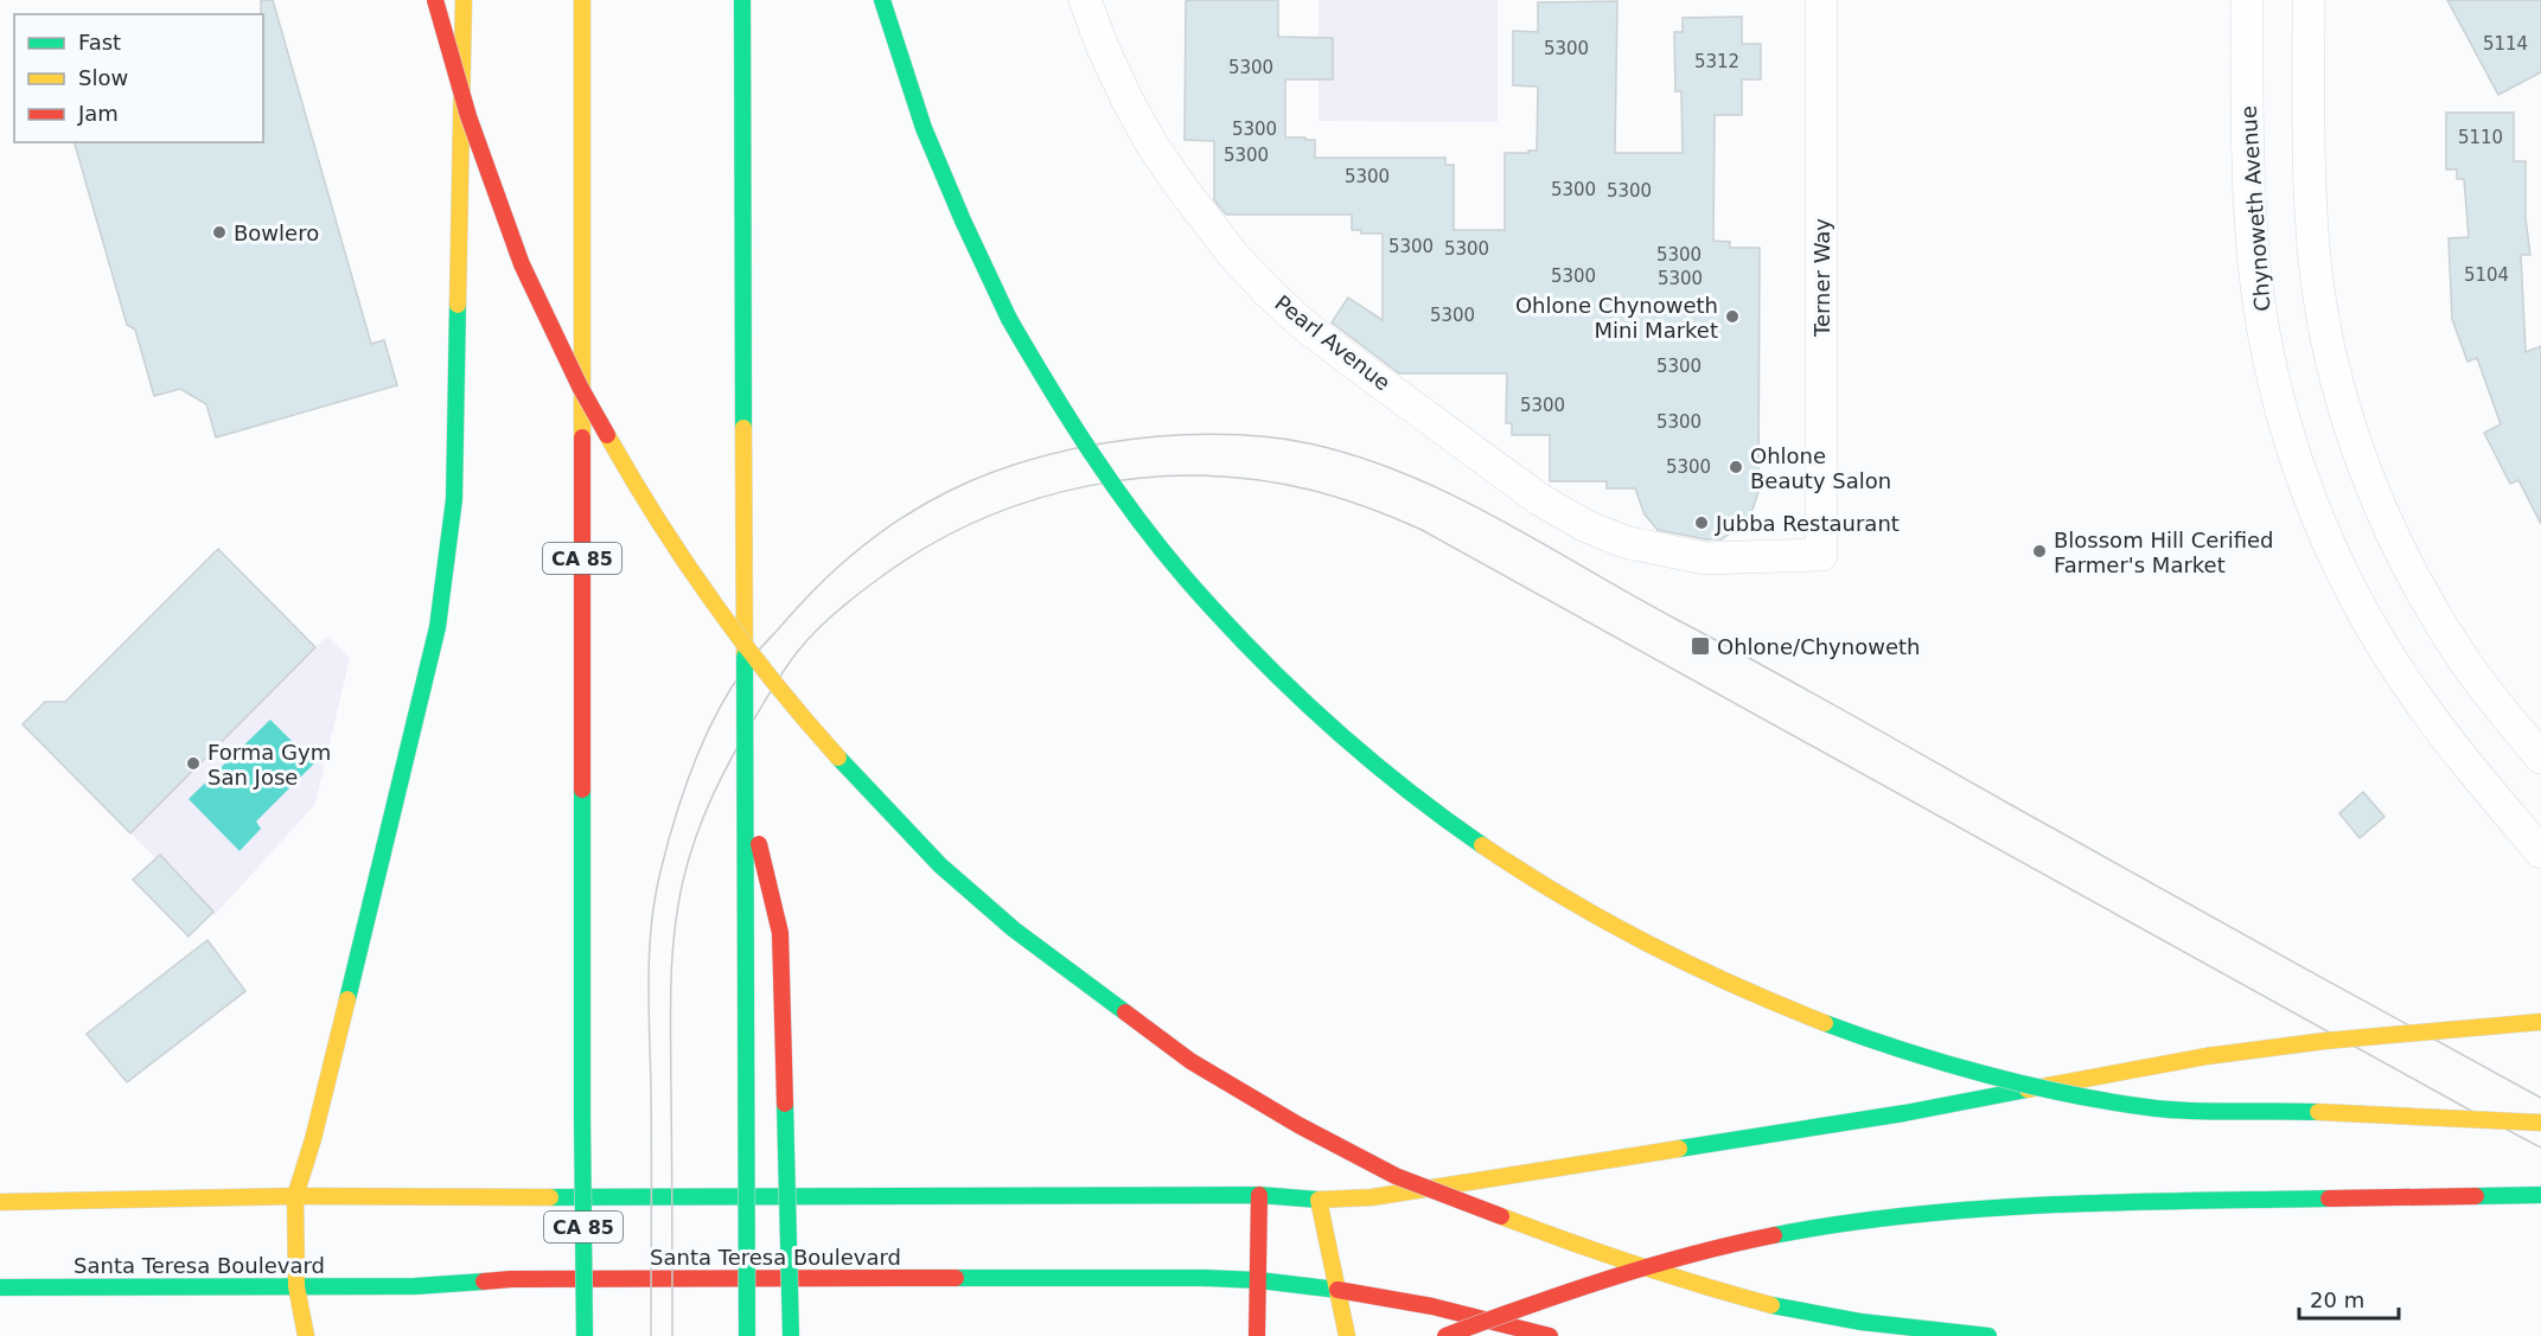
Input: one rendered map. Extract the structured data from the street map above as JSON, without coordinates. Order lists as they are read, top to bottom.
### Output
{
  "streets": {
    "main road": ["CA 85", "Santa Teresa Boulevard"],
    "street": ["Chynoweth Avenue", "Terner Way", "Pearl Avenue"]
  },
  "crossings": [
    ["Terner Way", "Pearl Avenue"]
  ],
  "places": {
    "other": [
      "Bowlero",
      "Ohlone Chynoweth Mini Market",
      "Ohlone Beauty Salon",
      "Jubba Restaurant",
      "Blossom Hill Cerified Farmer's Market",
      "Forma Gym San Jose"
    ],
    "transit": ["Ohlone/Chynoweth"]
  },
  "house_numbers": [
    "5114",
    "5300",
    "5312",
    "5300",
    "5300",
    "5110",
    "5300",
    "5300",
    "5300",
    "5300",
    "5300",
    "5300",
    "5300",
    "5104",
    "5300",
    "5300",
    "5300",
    "5300",
    "5300",
    "5300",
    "5300"
  ],
  "legend": ["Fast", "Slow", "Jam"],
  "scale_bar": "20 m"
}
